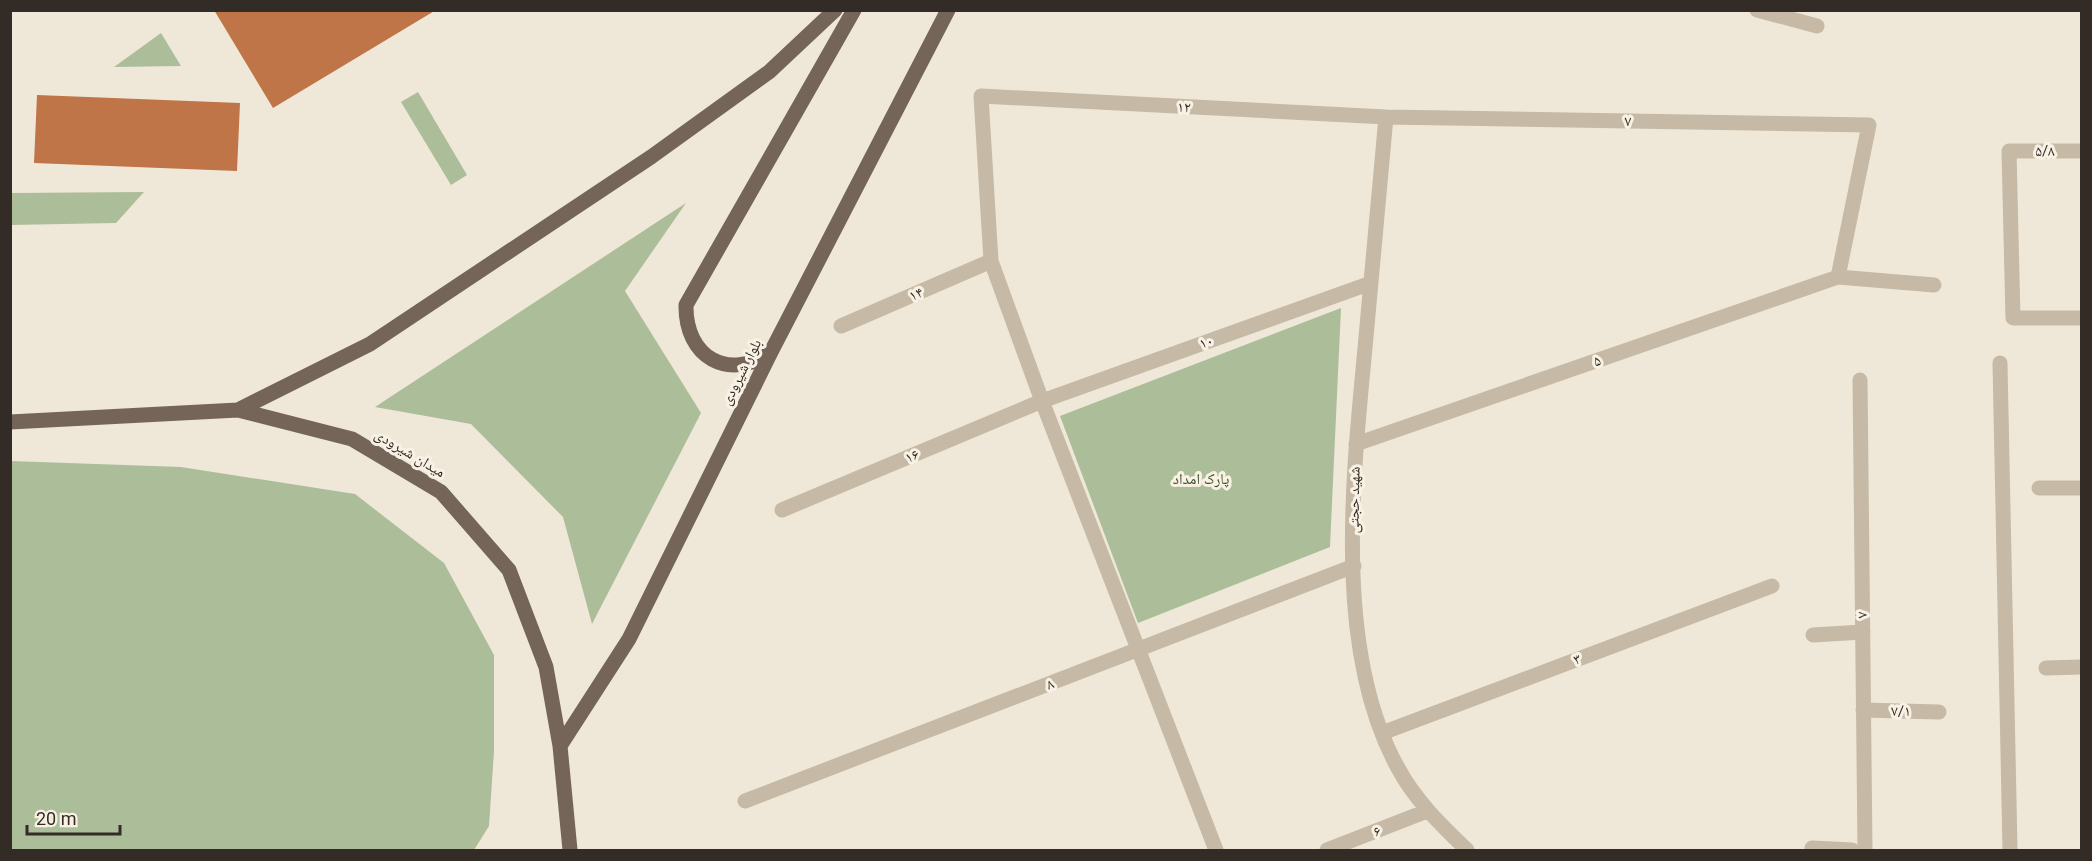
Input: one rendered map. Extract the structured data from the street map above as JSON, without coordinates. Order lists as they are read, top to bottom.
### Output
{
  "streets": {
    "main road": ["بلوار شیرودی", "میدان شیرودی"],
    "street": [
      "۱۲",
      "۷",
      "۵/۸",
      "۱۴",
      "۱۰",
      "۵",
      "۱۶",
      "شهید حجتی",
      "۳",
      "۸",
      "۷/۱",
      "۶"
    ]
  },
  "crossings": [
    ["۱۲", "۷"],
    ["۱۲", "۱۴"],
    ["۱۲", "شهید حجتی"],
    ["۷", "۵"],
    ["۷", "شهید حجتی"],
    ["۷", "۷/۱"],
    ["۱۰", "۱۶"],
    ["۱۰", "شهید حجتی"],
    ["۵", "شهید حجتی"],
    ["بلوار شیرودی", "میدان شیرودی"],
    ["شهید حجتی", "۳"],
    ["شهید حجتی", "۸"],
    ["شهید حجتی", "۶"]
  ],
  "parks": ["پارک امداد"],
  "scale_bar": "20 m"
}
